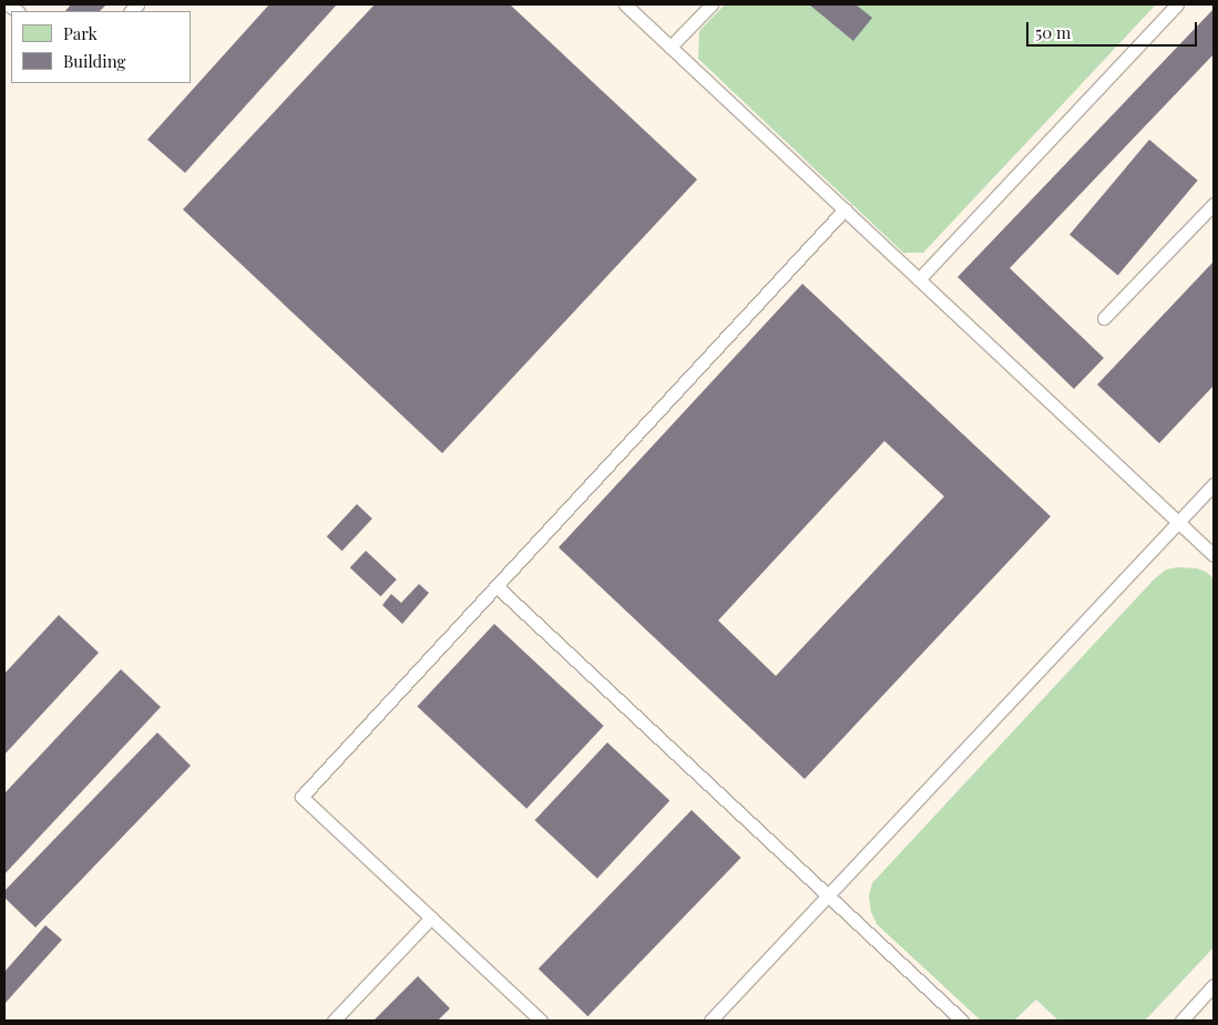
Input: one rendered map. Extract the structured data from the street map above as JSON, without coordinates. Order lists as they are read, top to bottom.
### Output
{
  "legend": ["Park", "Building"],
  "scale_bar": "50 m"
}
